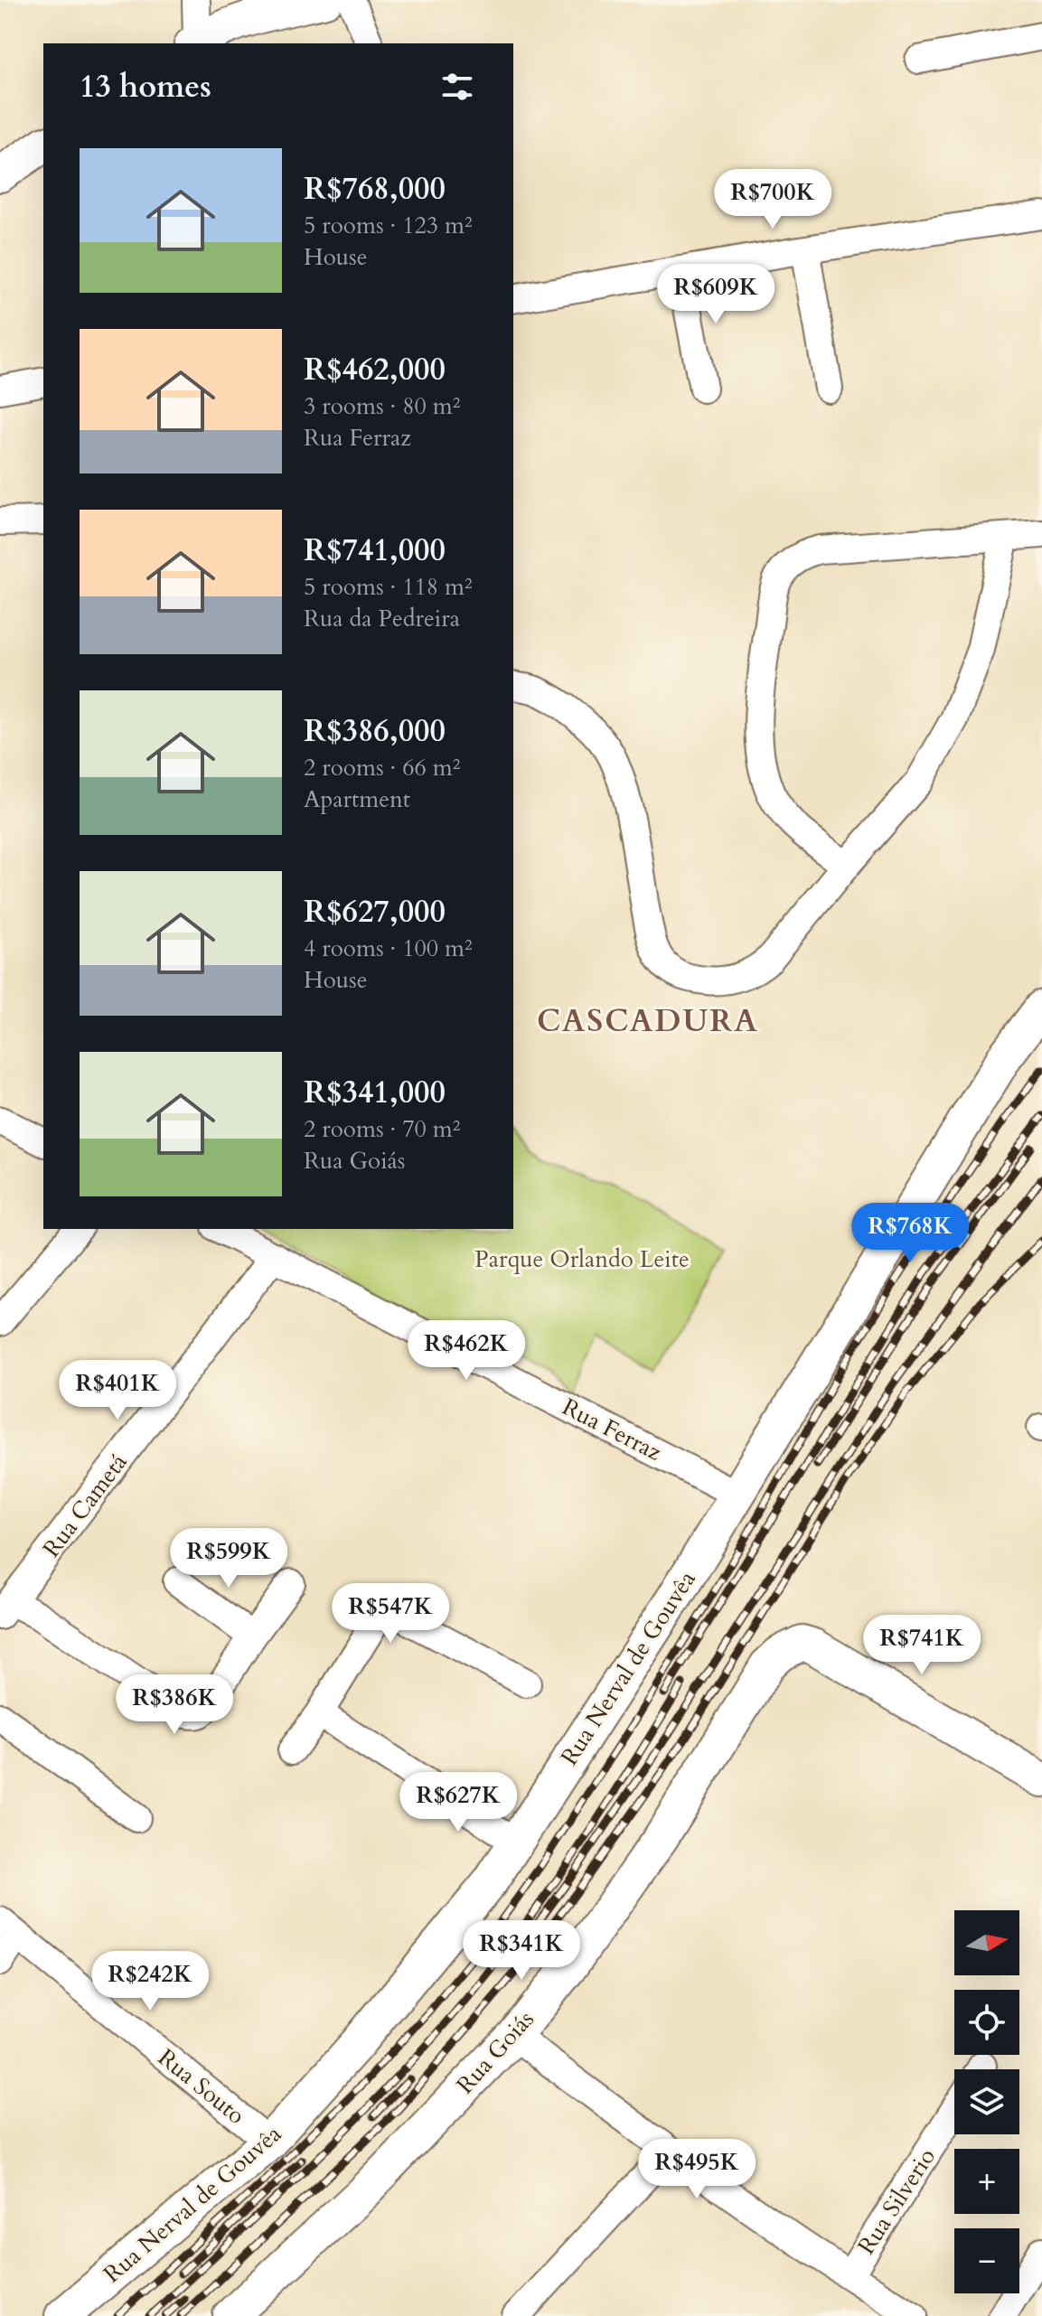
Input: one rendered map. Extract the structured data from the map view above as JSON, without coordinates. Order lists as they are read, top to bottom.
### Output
{
  "streets": {
    "main road": ["Rua Nerval de Gouvêa", "Rua Goiás"],
    "street": [
      "Rua Ferraz",
      "Rua Cametá",
      "Rua Souto",
      "Rua Silverio"
    ]
  },
  "crossings": [
    ["Rua Ferraz", "Rua Cametá"],
    ["Rua Ferraz", "Rua Nerval de Gouvêa"],
    ["Rua Nerval de Gouvêa", "Rua Souto"],
    ["Rua Goiás", "Rua Silverio"]
  ],
  "districts": ["CASCADURA"],
  "parks": ["Parque Orlando Leite"],
  "north": "right",
  "page": {
    "heading": "13 homes",
    "list": [
      {
        "name": "R$768,000",
        "note": "5 rooms · 123 m² · House"
      },
      {
        "name": "R$462,000",
        "note": "3 rooms · 80 m² · Rua Ferraz"
      },
      {
        "name": "R$741,000",
        "note": "5 rooms · 118 m² · Rua da Pedreira"
      },
      {
        "name": "R$386,000",
        "note": "2 rooms · 66 m² · Apartment"
      },
      {
        "name": "R$627,000",
        "note": "4 rooms · 100 m² · House"
      },
      {
        "name": "R$341,000",
        "note": "2 rooms · 70 m² · Rua Goiás"
      }
    ],
    "price": [
      "R$700K",
      "R$609K",
      "R$768K",
      "R$462K",
      "R$401K",
      "R$599K",
      "R$547K",
      "R$741K",
      "R$386K",
      "R$627K",
      "R$341K",
      "R$242K",
      "R$495K"
    ],
    "map_buttons": ["+", "−"]
  }
}
